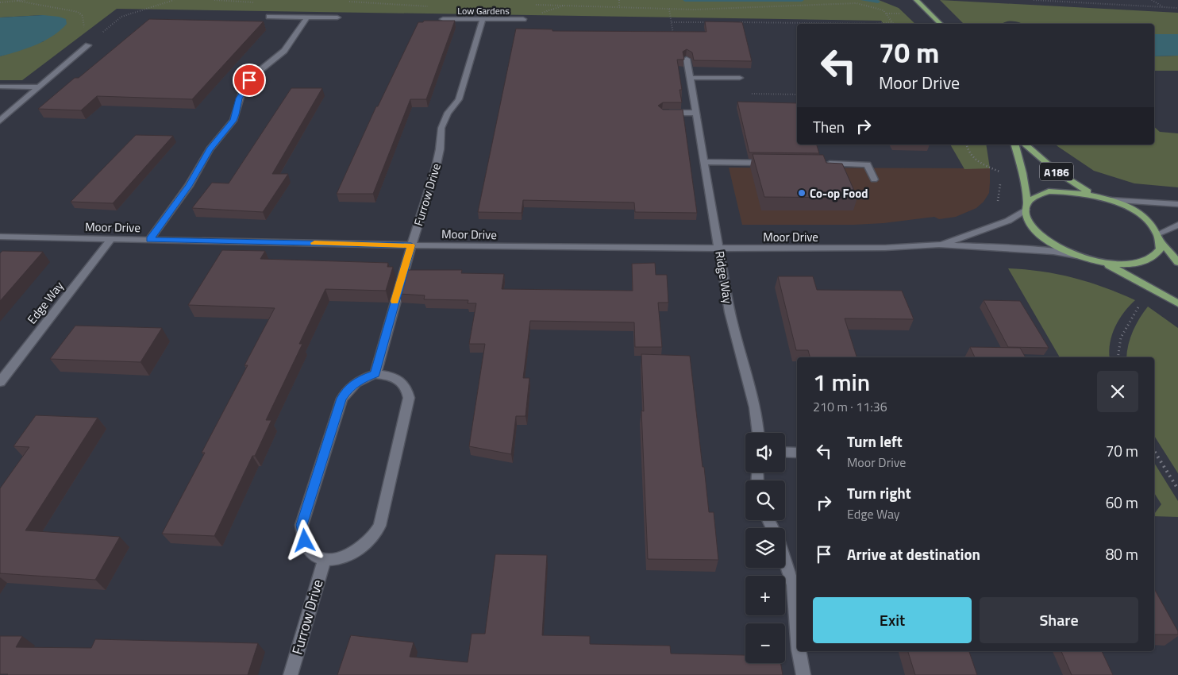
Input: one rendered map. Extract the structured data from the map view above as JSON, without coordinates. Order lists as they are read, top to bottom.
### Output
{
  "streets": {
    "main road": ["A186"],
    "street": [
      "Low Gardens",
      "Furrow Drive",
      "Moor Drive",
      "Ridge Way",
      "Edge Way"
    ]
  },
  "crossings": [
    ["Low Gardens", "Furrow Drive"],
    ["A186", "Moor Drive"],
    ["Furrow Drive", "Moor Drive"],
    ["Moor Drive", "Ridge Way"],
    ["Moor Drive", "Edge Way"]
  ],
  "places": ["Co-op Food"],
  "page": {
    "turn": ["70 m", "Moor Drive"],
    "then": "Then",
    "heading": ["1 min", "210 m · 11:36"],
    "list": [
      {
        "name": "Turn left",
        "note": "Moor Drive",
        "value": "70 m"
      },
      {
        "name": "Turn right",
        "note": "Edge Way",
        "value": "60 m"
      },
      {
        "name": "Arrive at destination",
        "value": "80 m"
      }
    ],
    "map_buttons": ["+", "−"],
    "buttons": ["Exit", "Share"]
  }
}
